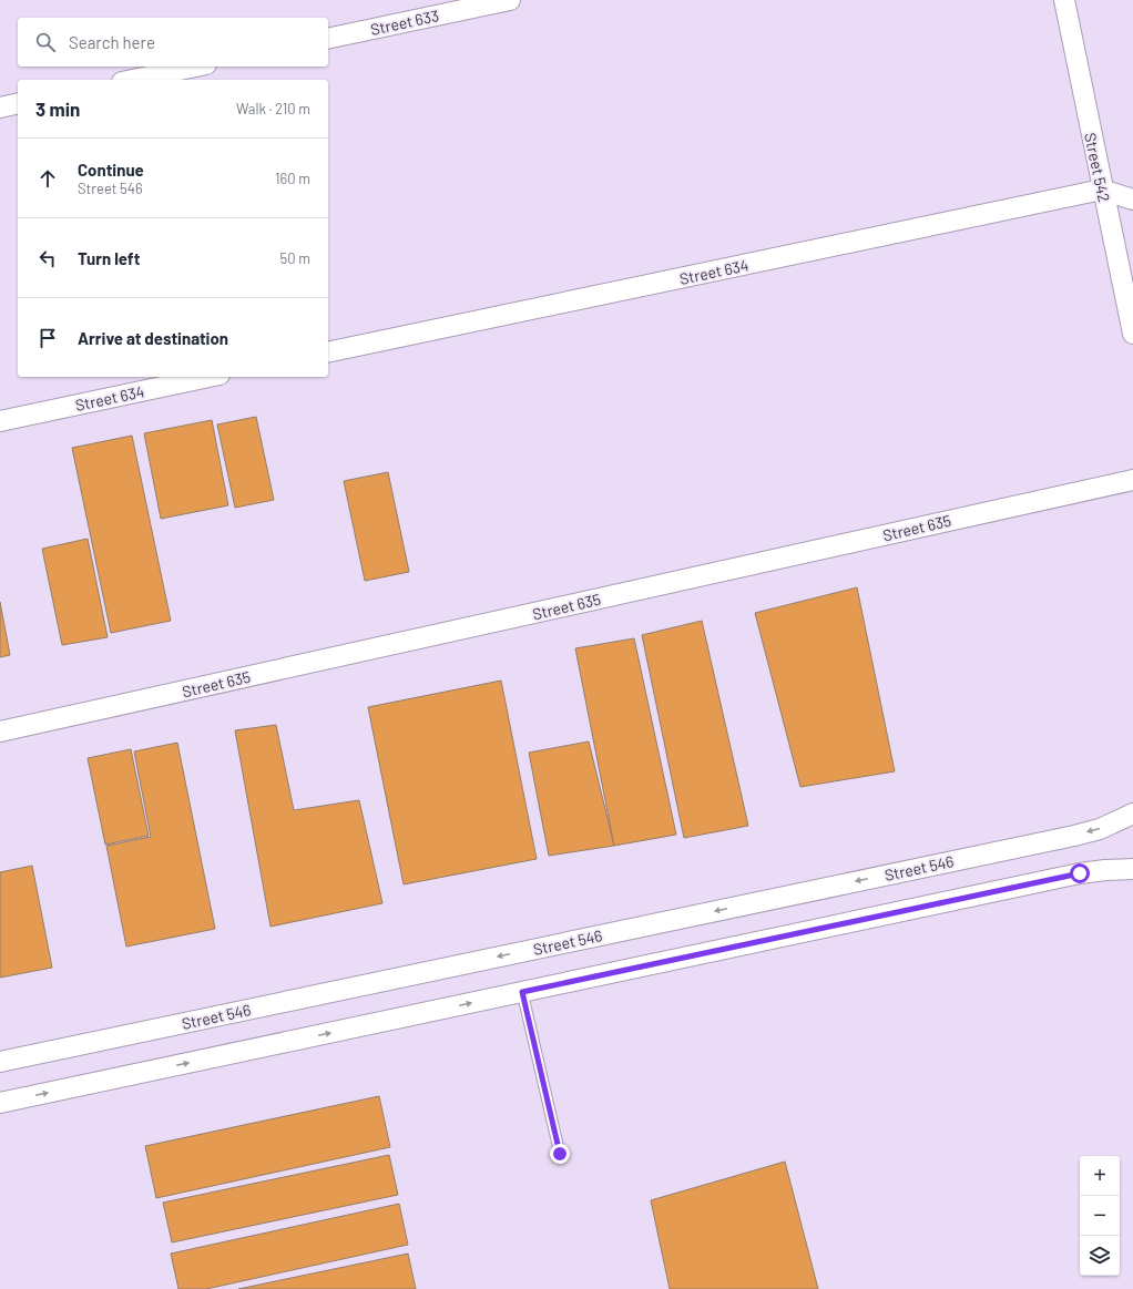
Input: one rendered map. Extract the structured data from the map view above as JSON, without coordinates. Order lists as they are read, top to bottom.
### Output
{
  "streets": {
    "street": [
      "Street 633",
      "Street 542",
      "Street 634",
      "Street 635",
      "Street 546"
    ]
  },
  "crossings": [
    ["Street 542", "Street 634"]
  ],
  "page": {
    "search": "Search here",
    "heading": ["3 min", "Walk · 210 m"],
    "list": [
      ["Continue", "Street 546", "160 m"],
      ["Turn left", "50 m"],
      "Arrive at destination"
    ],
    "map_buttons": ["+", "−"]
  }
}
